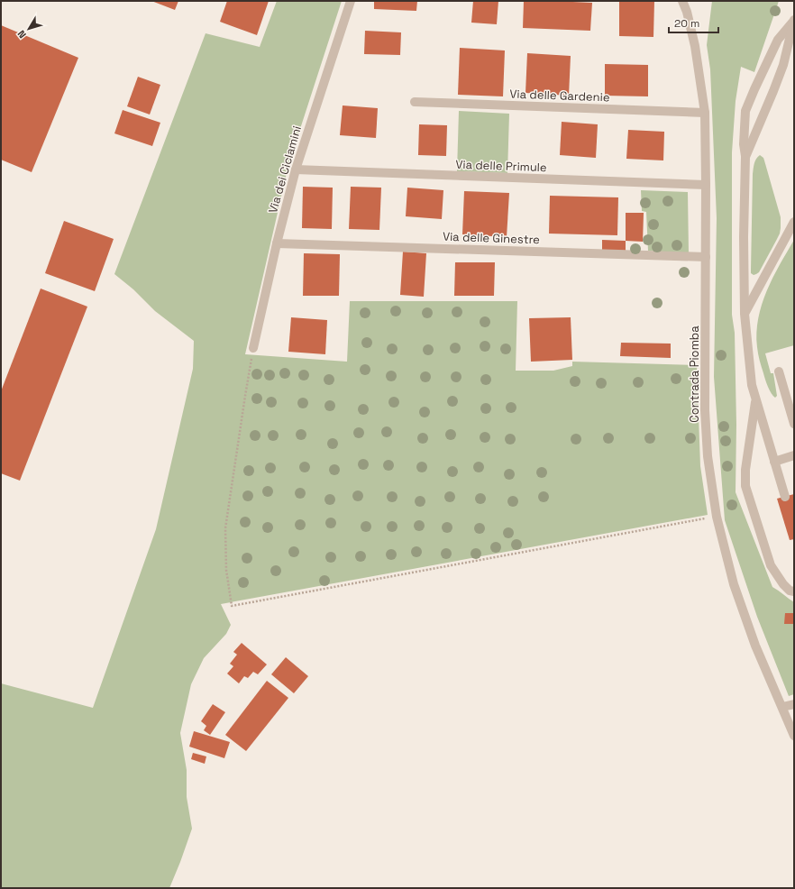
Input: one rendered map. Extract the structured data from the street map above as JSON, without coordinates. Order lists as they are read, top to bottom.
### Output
{
  "streets": {
    "street": [
      "Via delle Gardenie",
      "Via delle Primule",
      "Via dei Ciclamini",
      "Via delle Ginestre",
      "Contrada Piomba"
    ]
  },
  "crossings": [
    ["Via delle Gardenie", "Contrada Piomba"],
    ["Via delle Primule", "Via dei Ciclamini"],
    ["Via delle Primule", "Contrada Piomba"],
    ["Via dei Ciclamini", "Via delle Ginestre"],
    ["Via delle Ginestre", "Contrada Piomba"]
  ],
  "scale_bar": "20 m",
  "north": "bottom left"
}
